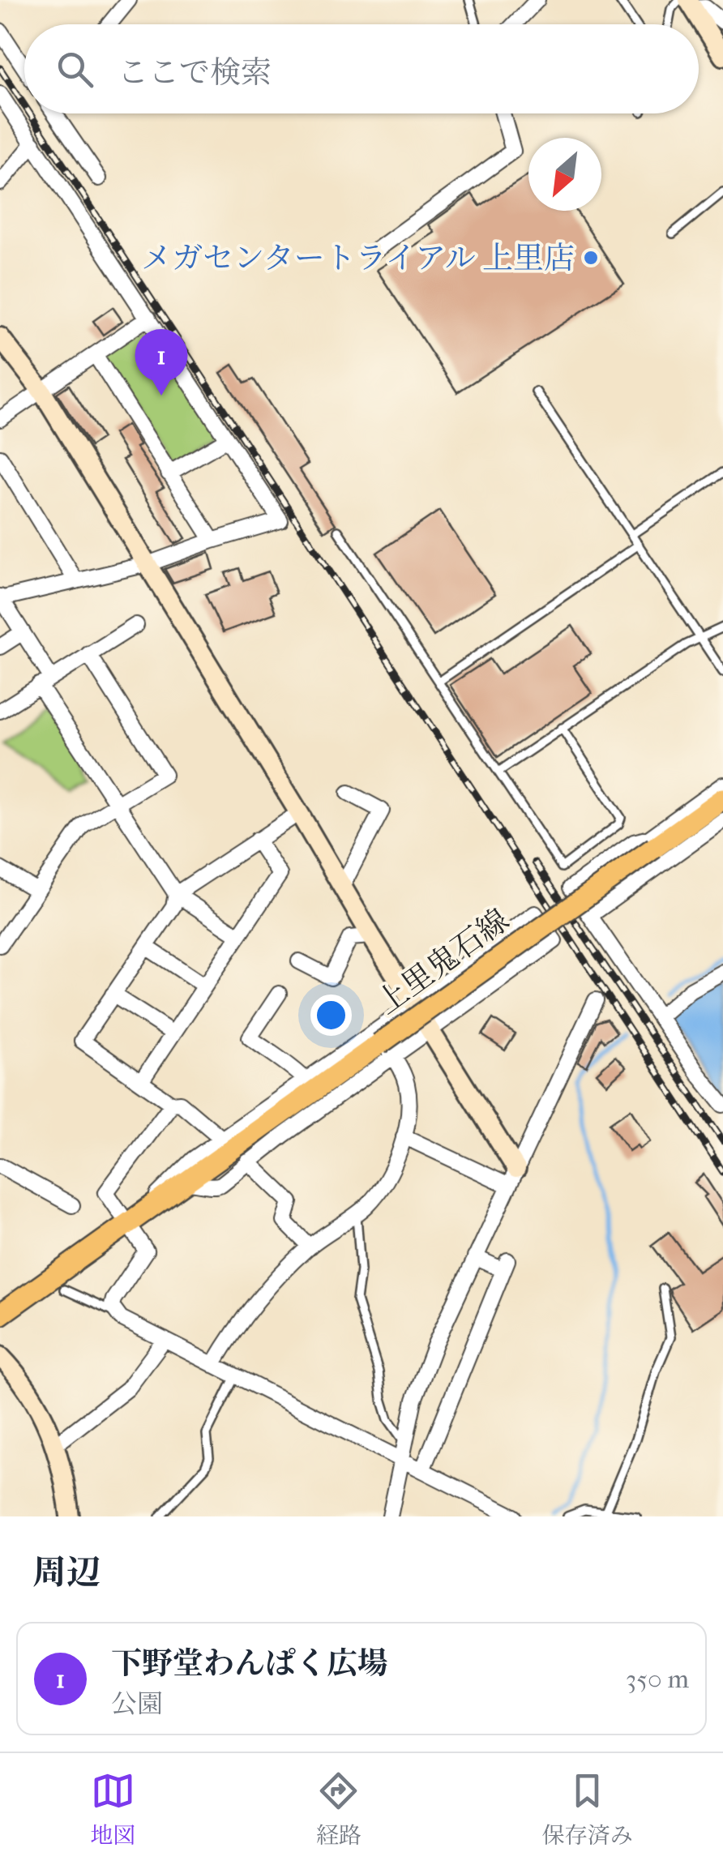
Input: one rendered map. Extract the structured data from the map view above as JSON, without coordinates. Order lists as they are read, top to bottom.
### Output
{
  "streets": {
    "main road": ["上里鬼石線"]
  },
  "places": ["メガセンタートライアル 上里店"],
  "north": "bottom left",
  "page": {
    "search": "ここで検索",
    "pins": "1",
    "heading": "周辺",
    "list": [
      {
        "mark": "1",
        "name": "下野堂わんぱく広場",
        "note": "公園",
        "value": "350 m"
      }
    ],
    "nav": ["地図", "経路", "保存済み"]
  }
}
